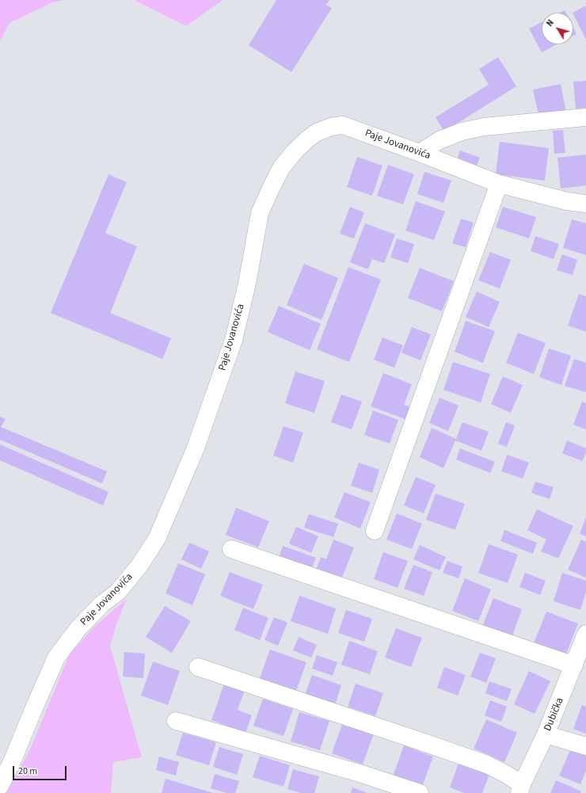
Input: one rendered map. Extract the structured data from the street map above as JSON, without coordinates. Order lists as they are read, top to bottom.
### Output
{
  "streets": {
    "street": ["Paje Jovanovića", "Dubička"]
  },
  "scale_bar": "20 m",
  "north": "top left"
}
